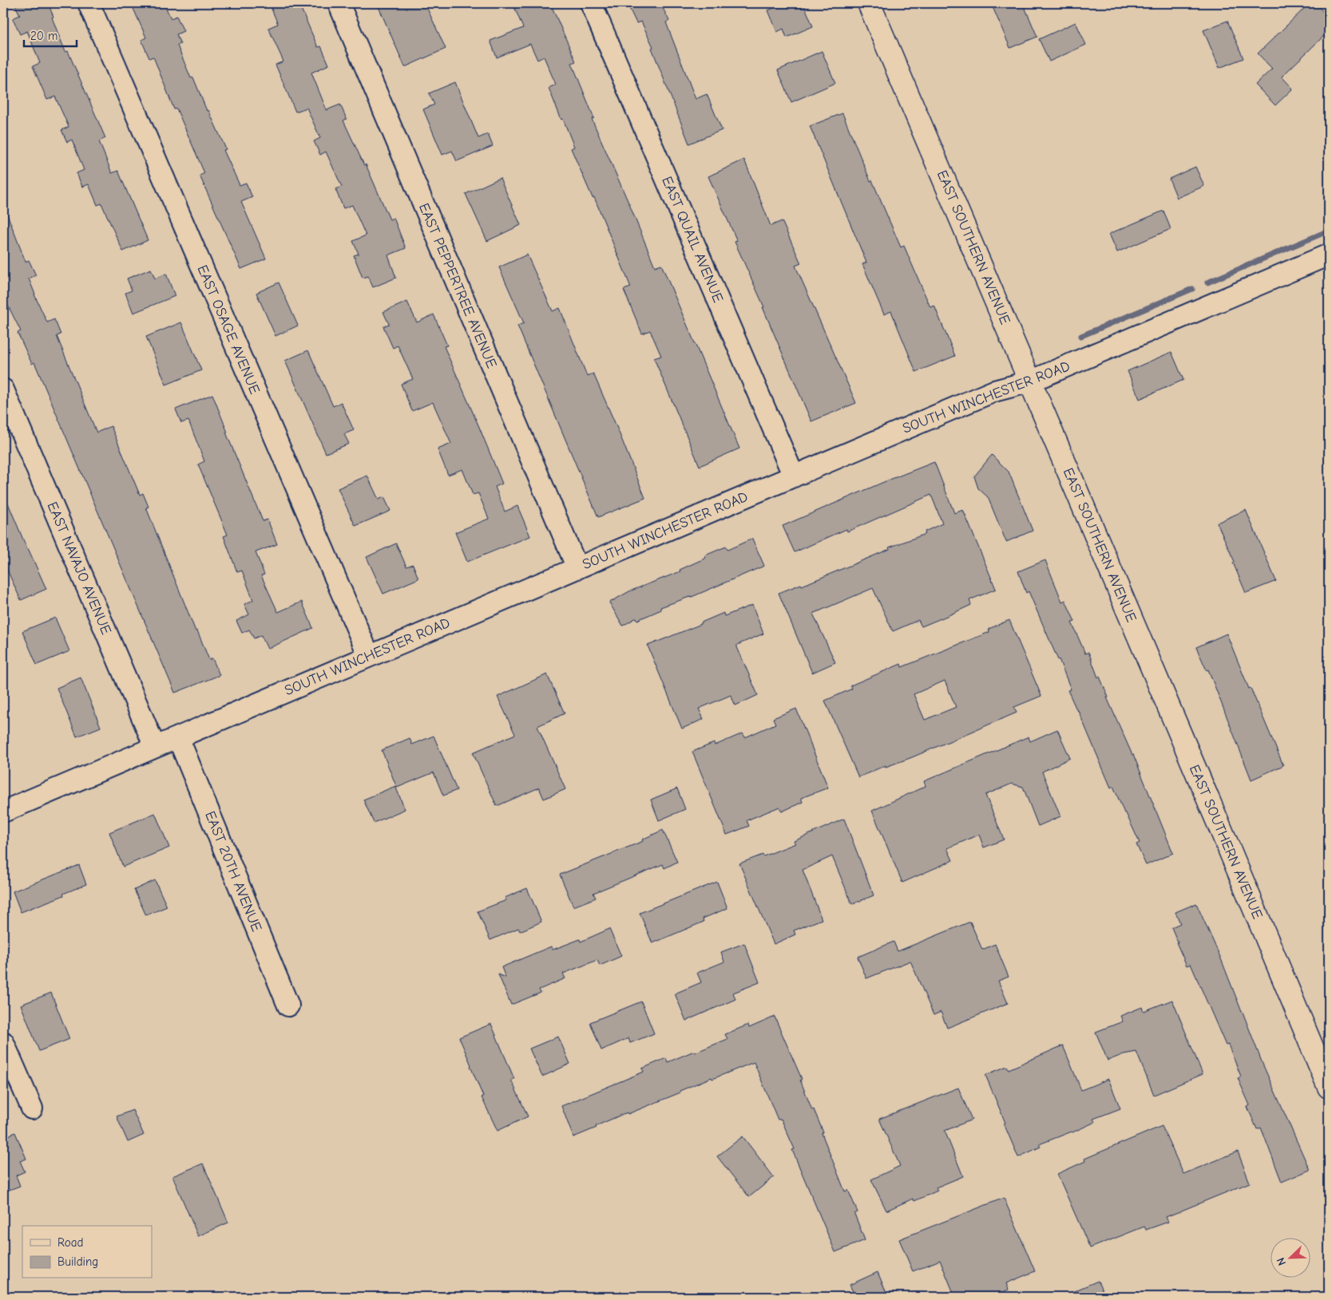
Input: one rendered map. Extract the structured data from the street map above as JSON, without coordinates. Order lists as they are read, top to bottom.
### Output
{
  "streets": {
    "main road": ["EAST SOUTHERN AVENUE"],
    "street": [
      "EAST QUAIL AVENUE",
      "EAST PEPPERTREE AVENUE",
      "EAST OSAGE AVENUE",
      "SOUTH WINCHESTER ROAD",
      "EAST NAVAJO AVENUE",
      "EAST 20TH AVENUE"
    ]
  },
  "crossings": [
    ["EAST QUAIL AVENUE", "SOUTH WINCHESTER ROAD"],
    ["EAST SOUTHERN AVENUE", "SOUTH WINCHESTER ROAD"],
    ["EAST PEPPERTREE AVENUE", "SOUTH WINCHESTER ROAD"],
    ["EAST OSAGE AVENUE", "SOUTH WINCHESTER ROAD"],
    ["SOUTH WINCHESTER ROAD", "EAST NAVAJO AVENUE"],
    ["SOUTH WINCHESTER ROAD", "EAST 20TH AVENUE"]
  ],
  "legend": ["Road", "Building"],
  "scale_bar": "20 m",
  "north": "bottom left"
}
